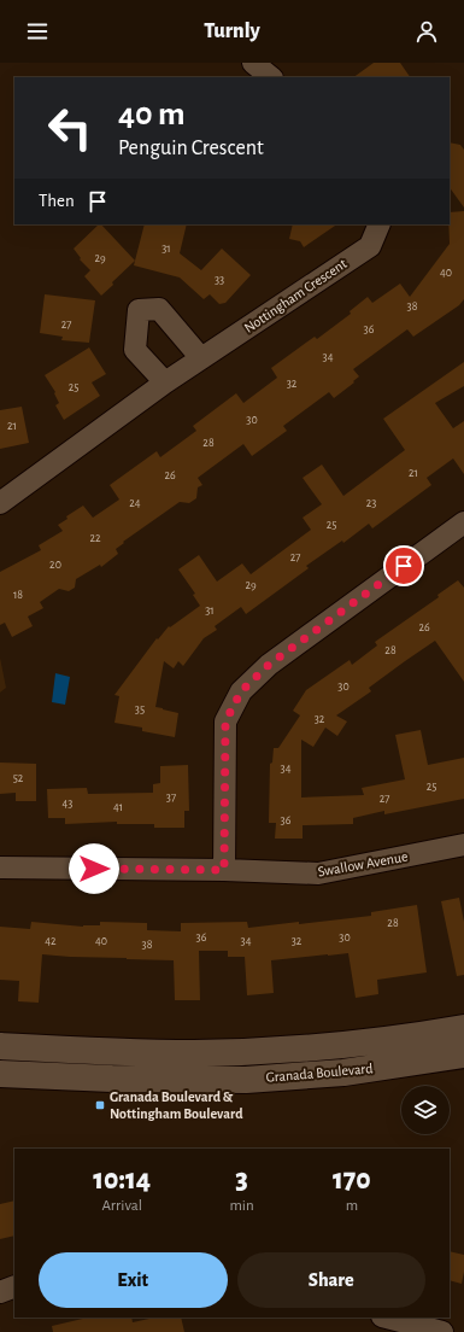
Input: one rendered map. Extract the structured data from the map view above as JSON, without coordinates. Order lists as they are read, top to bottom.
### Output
{
  "streets": {
    "main road": ["Granada Boulevard"],
    "street": ["Nottingham Crescent", "Swallow Avenue"]
  },
  "places": {
    "transit": ["Granada Boulevard & Nottingham Boulevard"]
  },
  "house_numbers": [
    "31",
    "29",
    "40",
    "33",
    "38",
    "27",
    "36",
    "34",
    "32",
    "25",
    "30",
    "21",
    "28",
    "21",
    "26",
    "24",
    "23",
    "25",
    "22",
    "27",
    "20",
    "29",
    "18",
    "31",
    "26",
    "28",
    "30",
    "35",
    "32",
    "34",
    "52",
    "25",
    "37",
    "27",
    "43",
    "41",
    "36",
    "28",
    "36",
    "30",
    "42",
    "40",
    "34",
    "32",
    "38"
  ],
  "page": {
    "header": "Turnly",
    "turn": ["40 m", "Penguin Crescent"],
    "then": "Then",
    "eta": [
      "10:14",
      "Arrival",
      "3",
      "min",
      "170",
      "m"
    ],
    "buttons": ["Exit", "Share"]
  }
}
